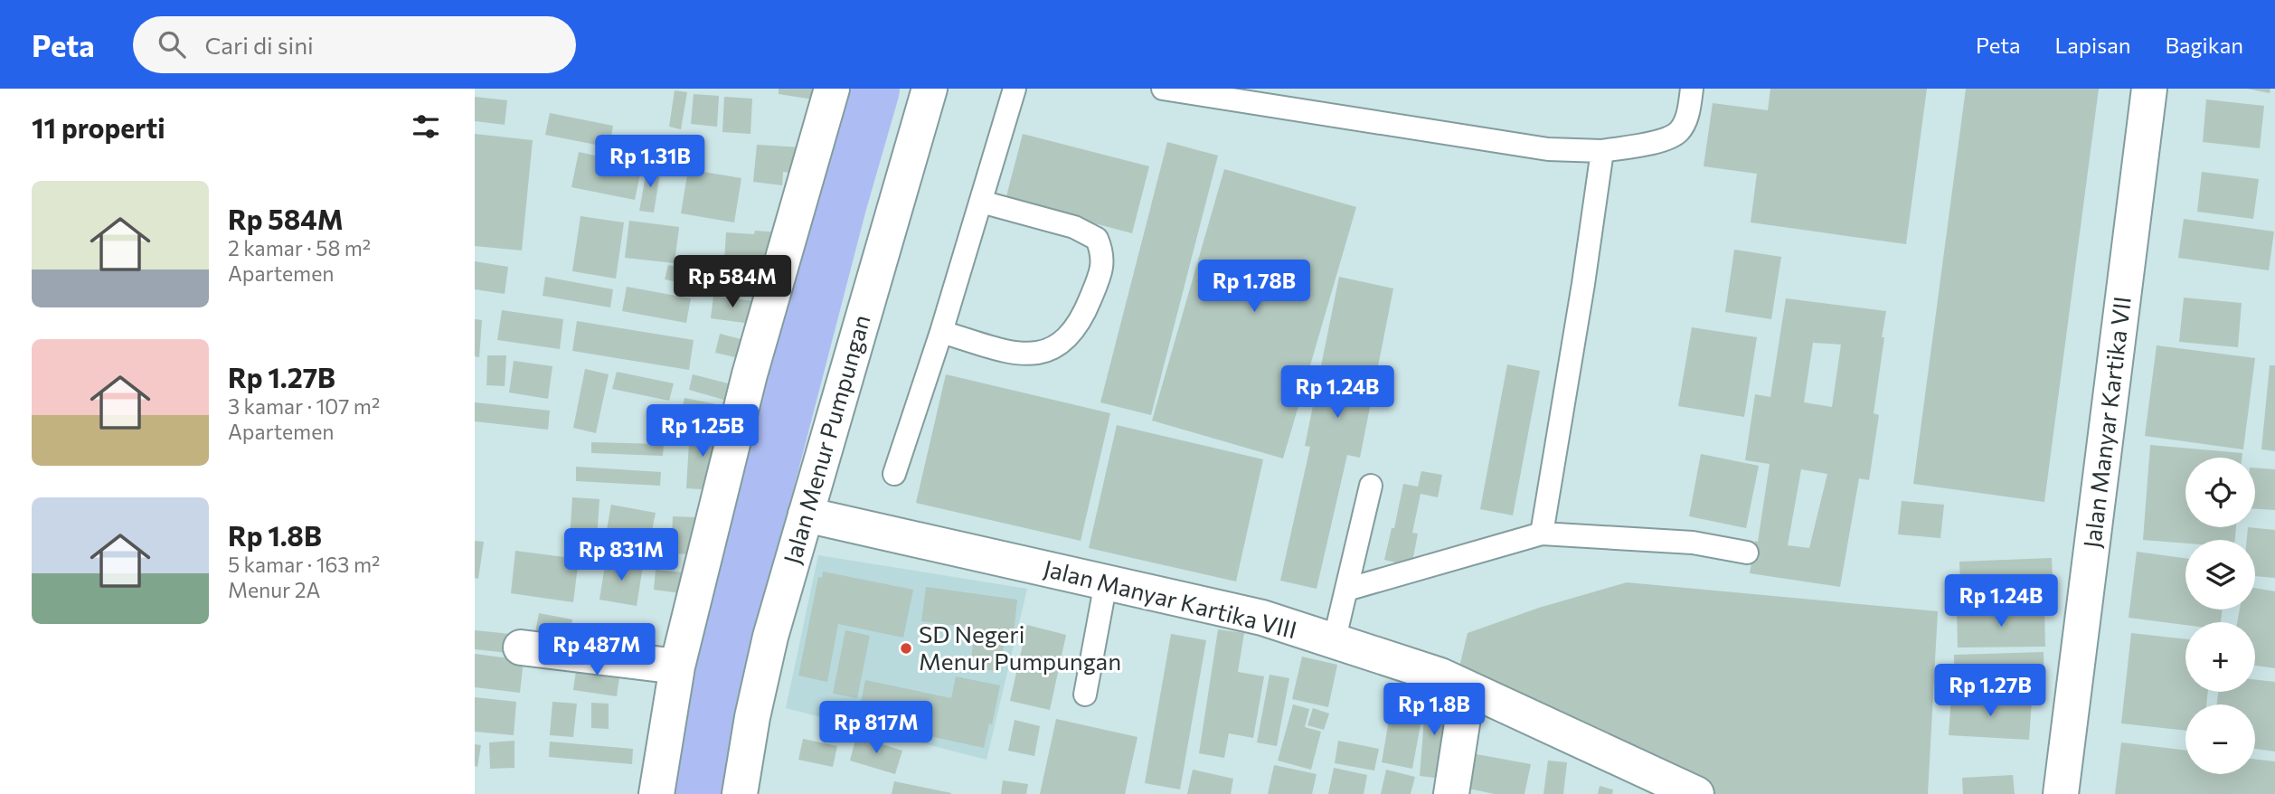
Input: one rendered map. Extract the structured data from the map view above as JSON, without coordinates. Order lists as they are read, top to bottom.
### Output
{
  "streets": {
    "street": ["Jalan Manyar Kartika VII", "Jalan Menur Pumpungan", "Jalan Manyar Kartika VIII"]
  },
  "crossings": [
    ["Jalan Menur Pumpungan", "Jalan Manyar Kartika VIII"]
  ],
  "places": ["SD Negeri Menur Pumpungan"],
  "page": {
    "header": "Peta",
    "search": "Cari di sini",
    "nav": ["Peta", "Lapisan", "Bagikan"],
    "heading": "11 properti",
    "price": [
      "Rp 1.31B",
      "Rp 584M",
      "Rp 1.78B",
      "Rp 1.24B",
      "Rp 1.25B",
      "Rp 831M",
      "Rp 1.24B",
      "Rp 487M",
      "Rp 1.27B",
      "Rp 1.8B",
      "Rp 817M"
    ],
    "list": [
      {
        "name": "Rp 584M",
        "note": "2 kamar · 58 m² · Apartemen"
      },
      {
        "name": "Rp 1.27B",
        "note": "3 kamar · 107 m² · Apartemen"
      },
      {
        "name": "Rp 1.8B",
        "note": "5 kamar · 163 m² · Menur 2A"
      }
    ],
    "map_buttons": ["+", "−"]
  }
}
